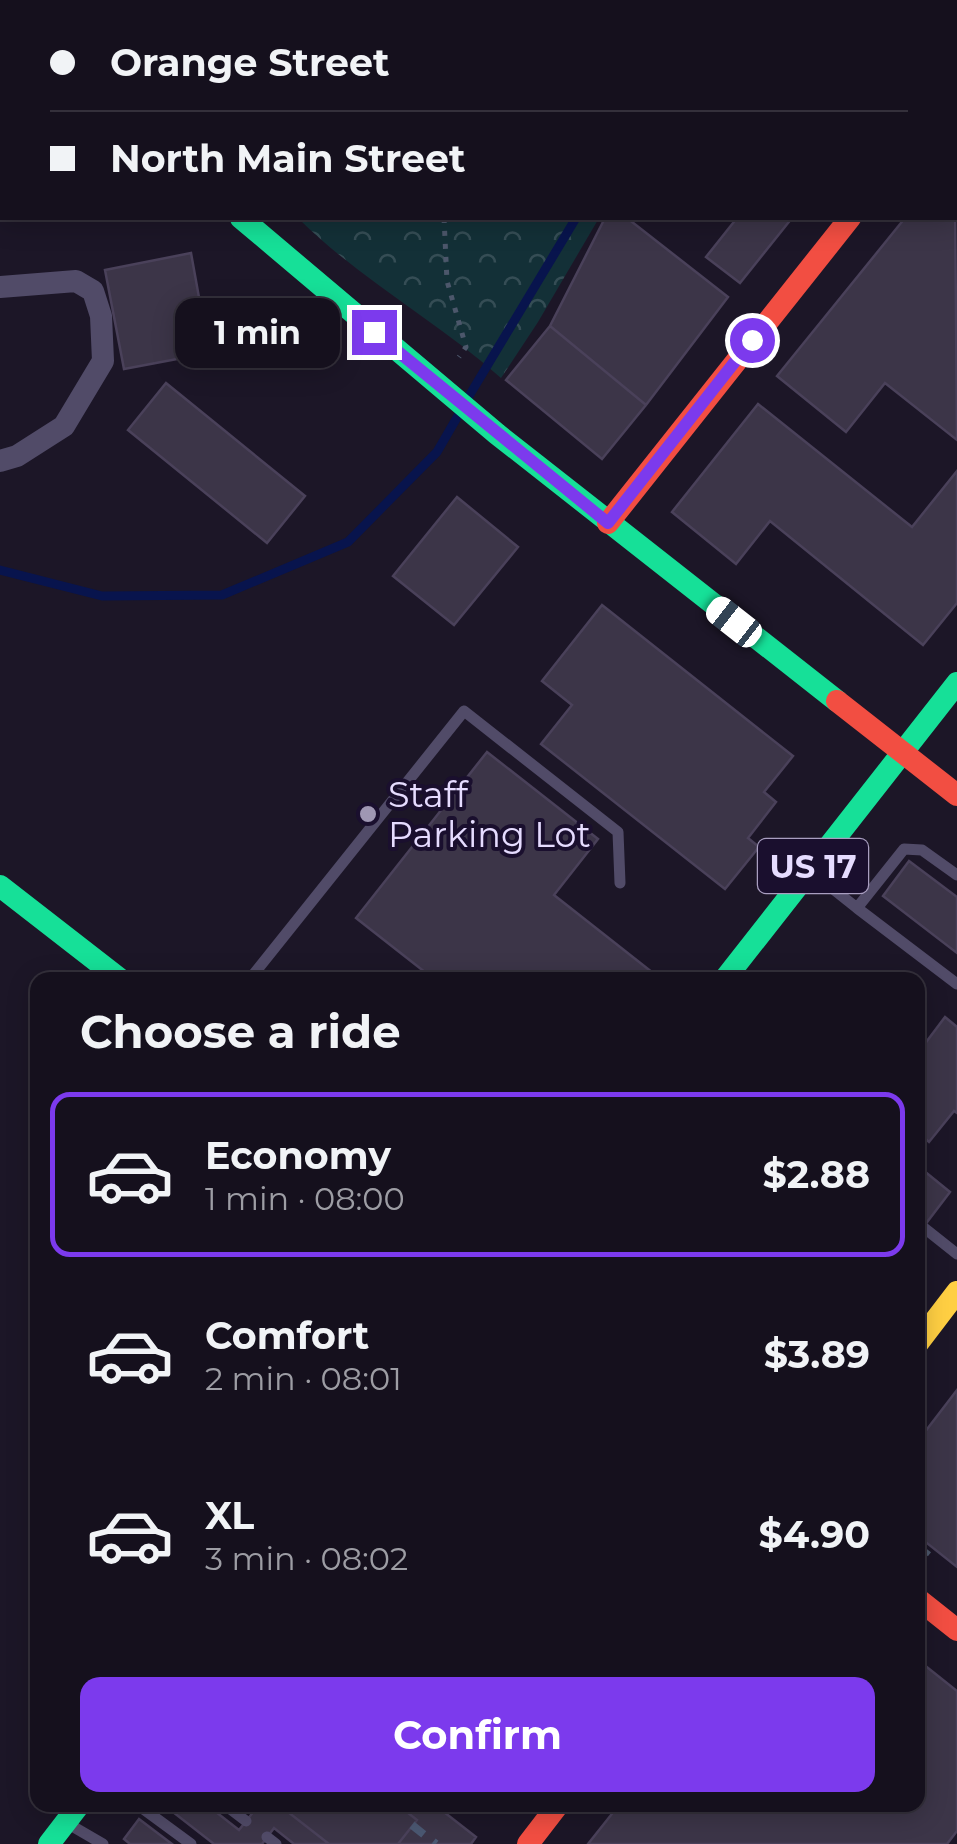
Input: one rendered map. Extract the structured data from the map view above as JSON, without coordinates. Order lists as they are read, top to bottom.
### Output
{
  "streets": {
    "main road": ["US 17"]
  },
  "places": ["Staff Parking Lot"],
  "page": {
    "banner": ["Orange Street", "North Main Street"],
    "bubble": "1 min",
    "heading": "Choose a ride",
    "list": [
      {
        "name": "Economy",
        "note": "1 min · 08:00",
        "value": "$2.88"
      },
      {
        "name": "Comfort",
        "note": "2 min · 08:01",
        "value": "$3.89"
      },
      {
        "name": "XL",
        "note": "3 min · 08:02",
        "value": "$4.90"
      }
    ],
    "buttons": "Confirm"
  }
}
